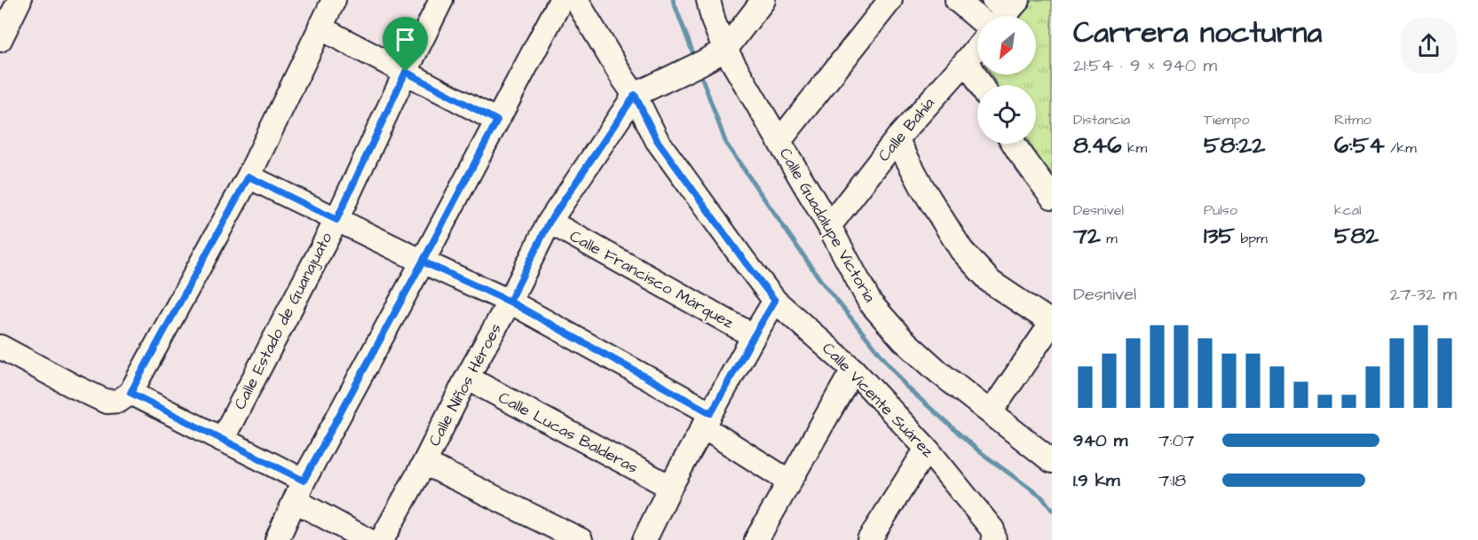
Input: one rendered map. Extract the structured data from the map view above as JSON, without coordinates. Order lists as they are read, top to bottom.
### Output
{
  "streets": {
    "street": [
      "Calle Bahía",
      "Calle Guadalupe Victoria",
      "Calle Francisco Márquez",
      "Calle Estado de Guanajuato",
      "Calle Niños Héroes",
      "Calle Vicente Suárez",
      "Calle Lucas Balderas"
    ]
  },
  "crossings": [
    ["Calle Bahía", "Calle Guadalupe Victoria"],
    ["Calle Francisco Márquez", "Calle Niños Héroes"],
    ["Calle Niños Héroes", "Calle Vicente Suárez"],
    ["Calle Niños Héroes", "Calle Lucas Balderas"]
  ],
  "north": "bottom left",
  "page": {
    "heading": ["Carrera nocturna", "21:54 · 9 × 940 m"],
    "stats": [
      ["Distancia", "8.46 km"],
      ["Tiempo", "58:22"],
      ["Ritmo", "6:54 /km"],
      ["Desnivel", "72 m"],
      ["Pulso", "135 bpm"],
      ["kcal", "582"]
    ],
    "chart": ["Desnivel", "27–32 m"],
    "list": [
      {
        "name": "940 m",
        "note": "7:07"
      },
      {
        "name": "1.9 km",
        "note": "7:18"
      }
    ]
  }
}
